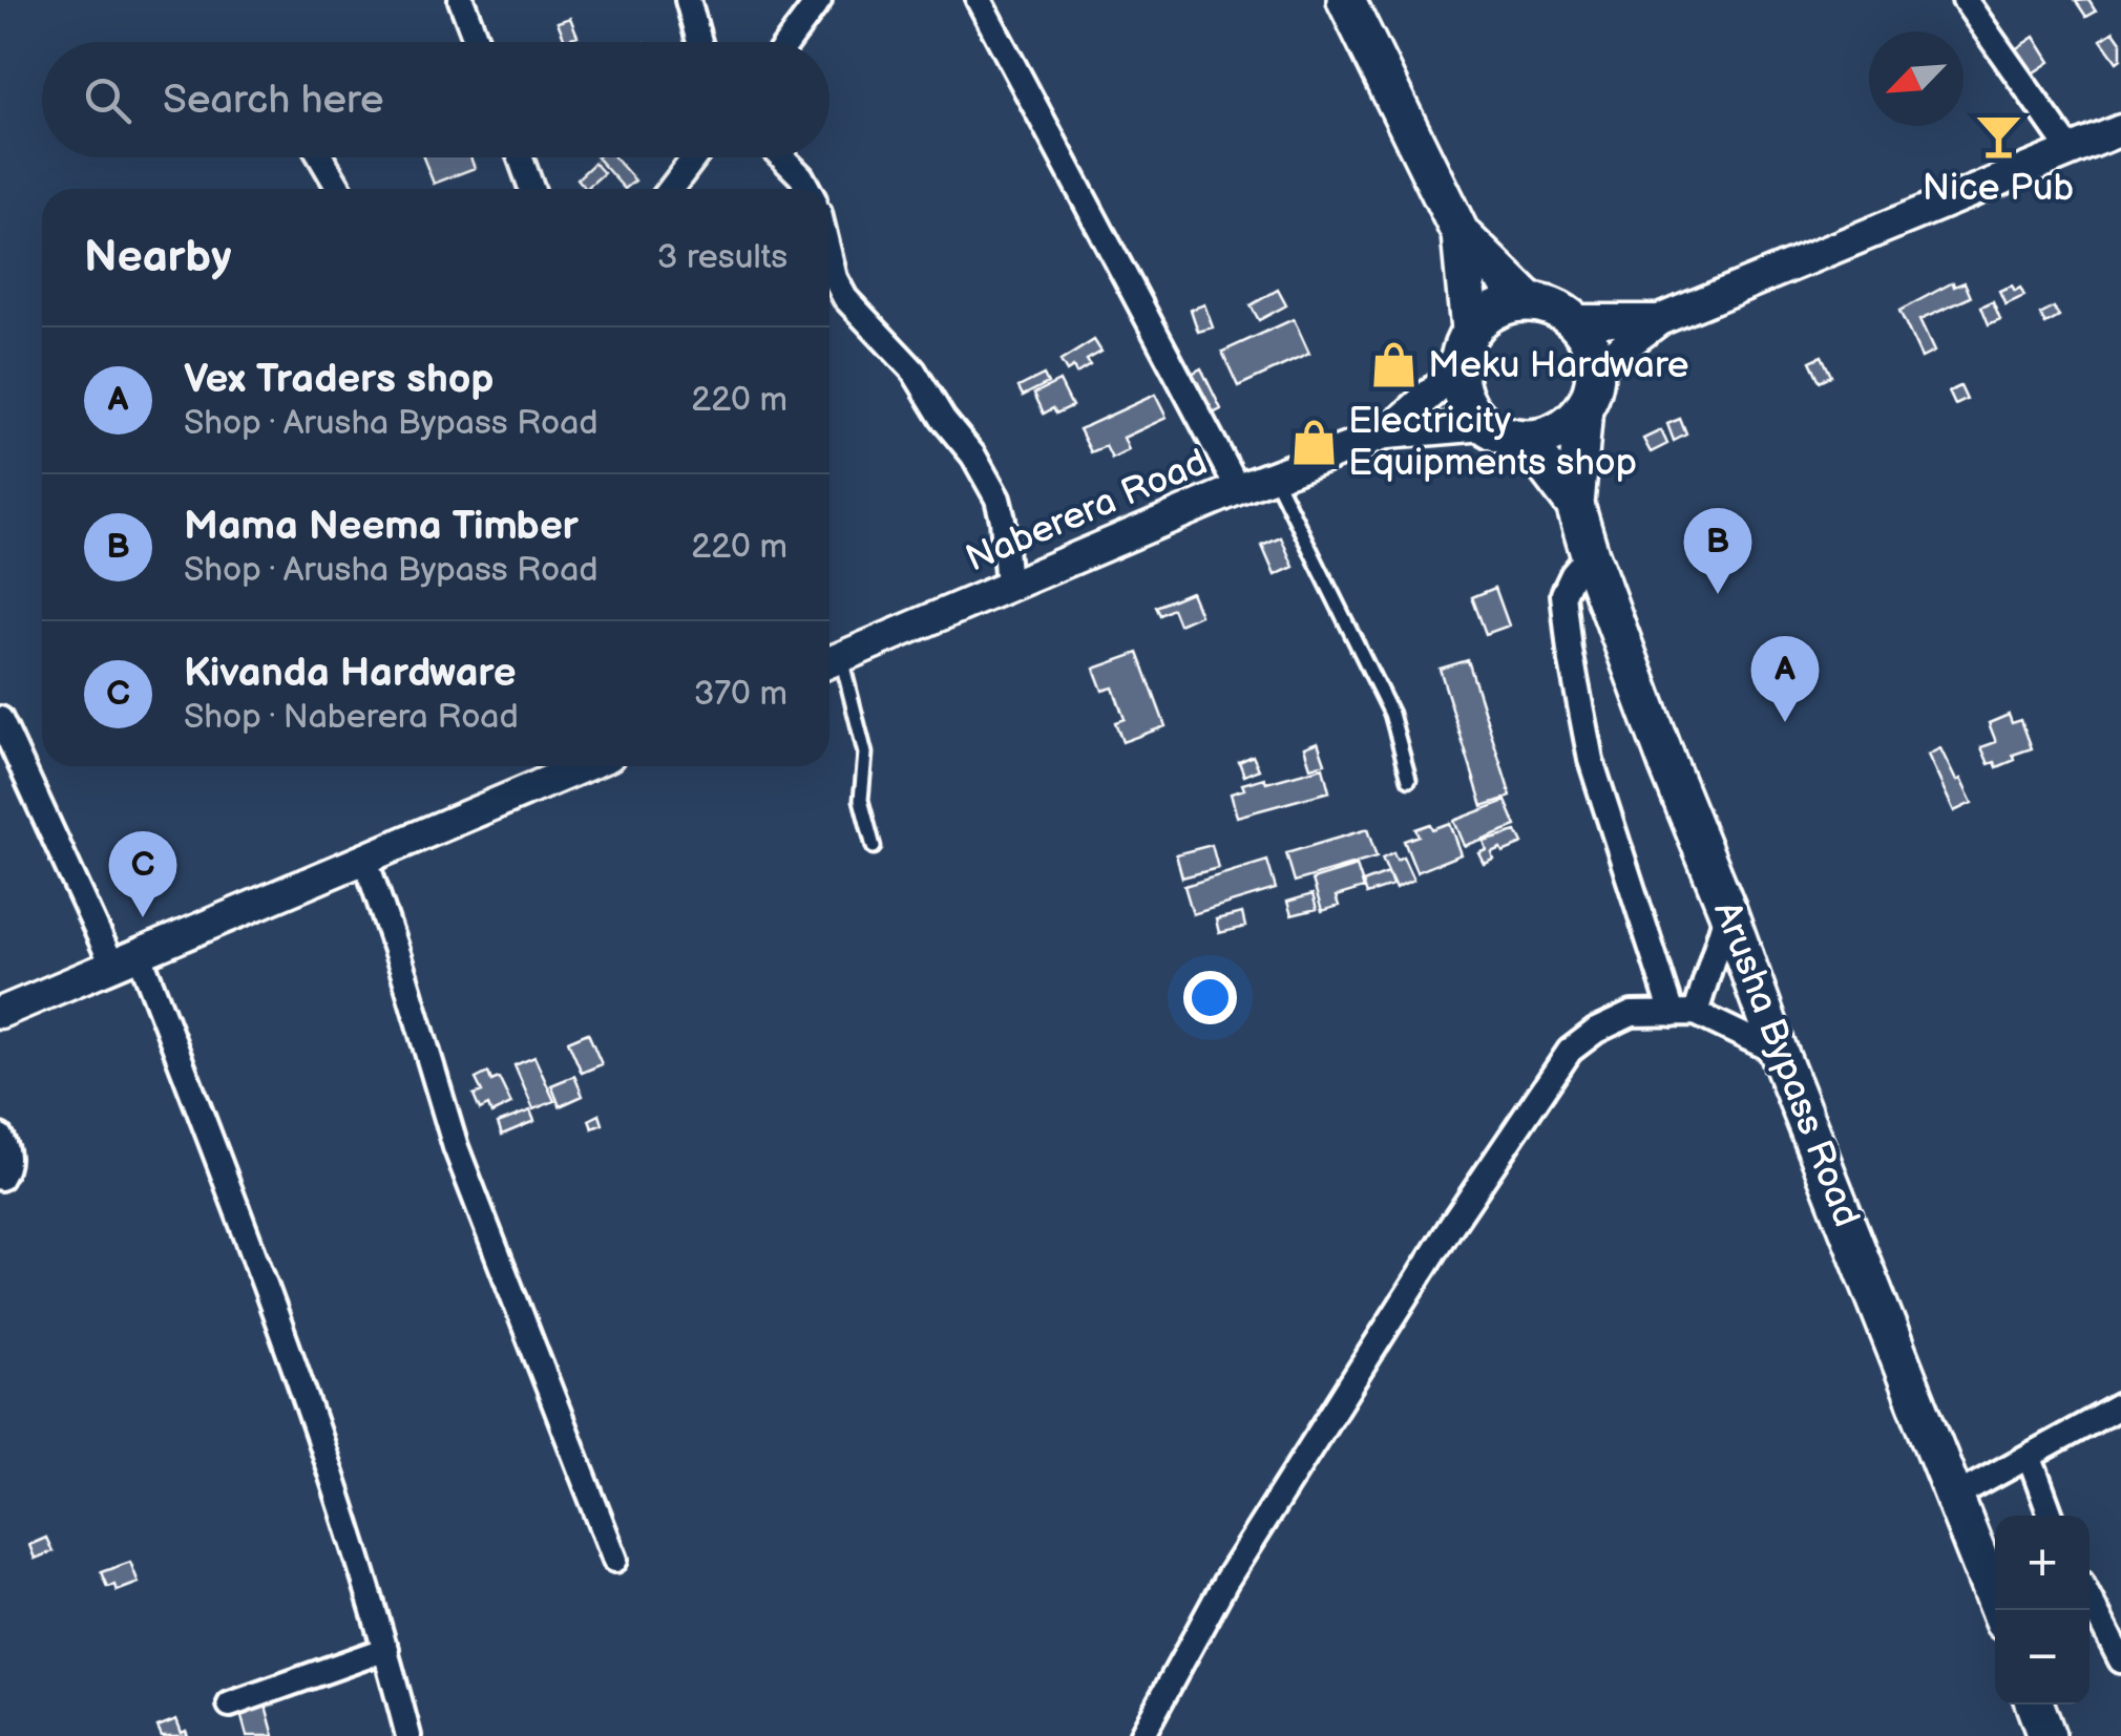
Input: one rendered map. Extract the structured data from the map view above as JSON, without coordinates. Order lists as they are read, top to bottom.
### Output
{
  "streets": {
    "main road": ["Arusha Bypass Road"],
    "street": ["Naberera Road"]
  },
  "crossings": [
    ["Naberera Road", "Arusha Bypass Road"]
  ],
  "places": {
    "bar": ["Nice Pub"],
    "shop": ["Meku Hardware", "Electricity Equipments shop"]
  },
  "north": "bottom left",
  "page": {
    "search": "Search here",
    "heading": ["Nearby", "3 results"],
    "list": [
      {
        "mark": "A",
        "name": "Vex Traders shop",
        "note": "Shop · Arusha Bypass Road",
        "value": "220 m"
      },
      {
        "mark": "B",
        "name": "Mama Neema Timber",
        "note": "Shop · Arusha Bypass Road",
        "value": "220 m"
      },
      {
        "mark": "C",
        "name": "Kivanda Hardware",
        "note": "Shop · Naberera Road",
        "value": "370 m"
      }
    ],
    "pins": ["B", "A", "C"],
    "map_buttons": ["+", "−"]
  }
}
